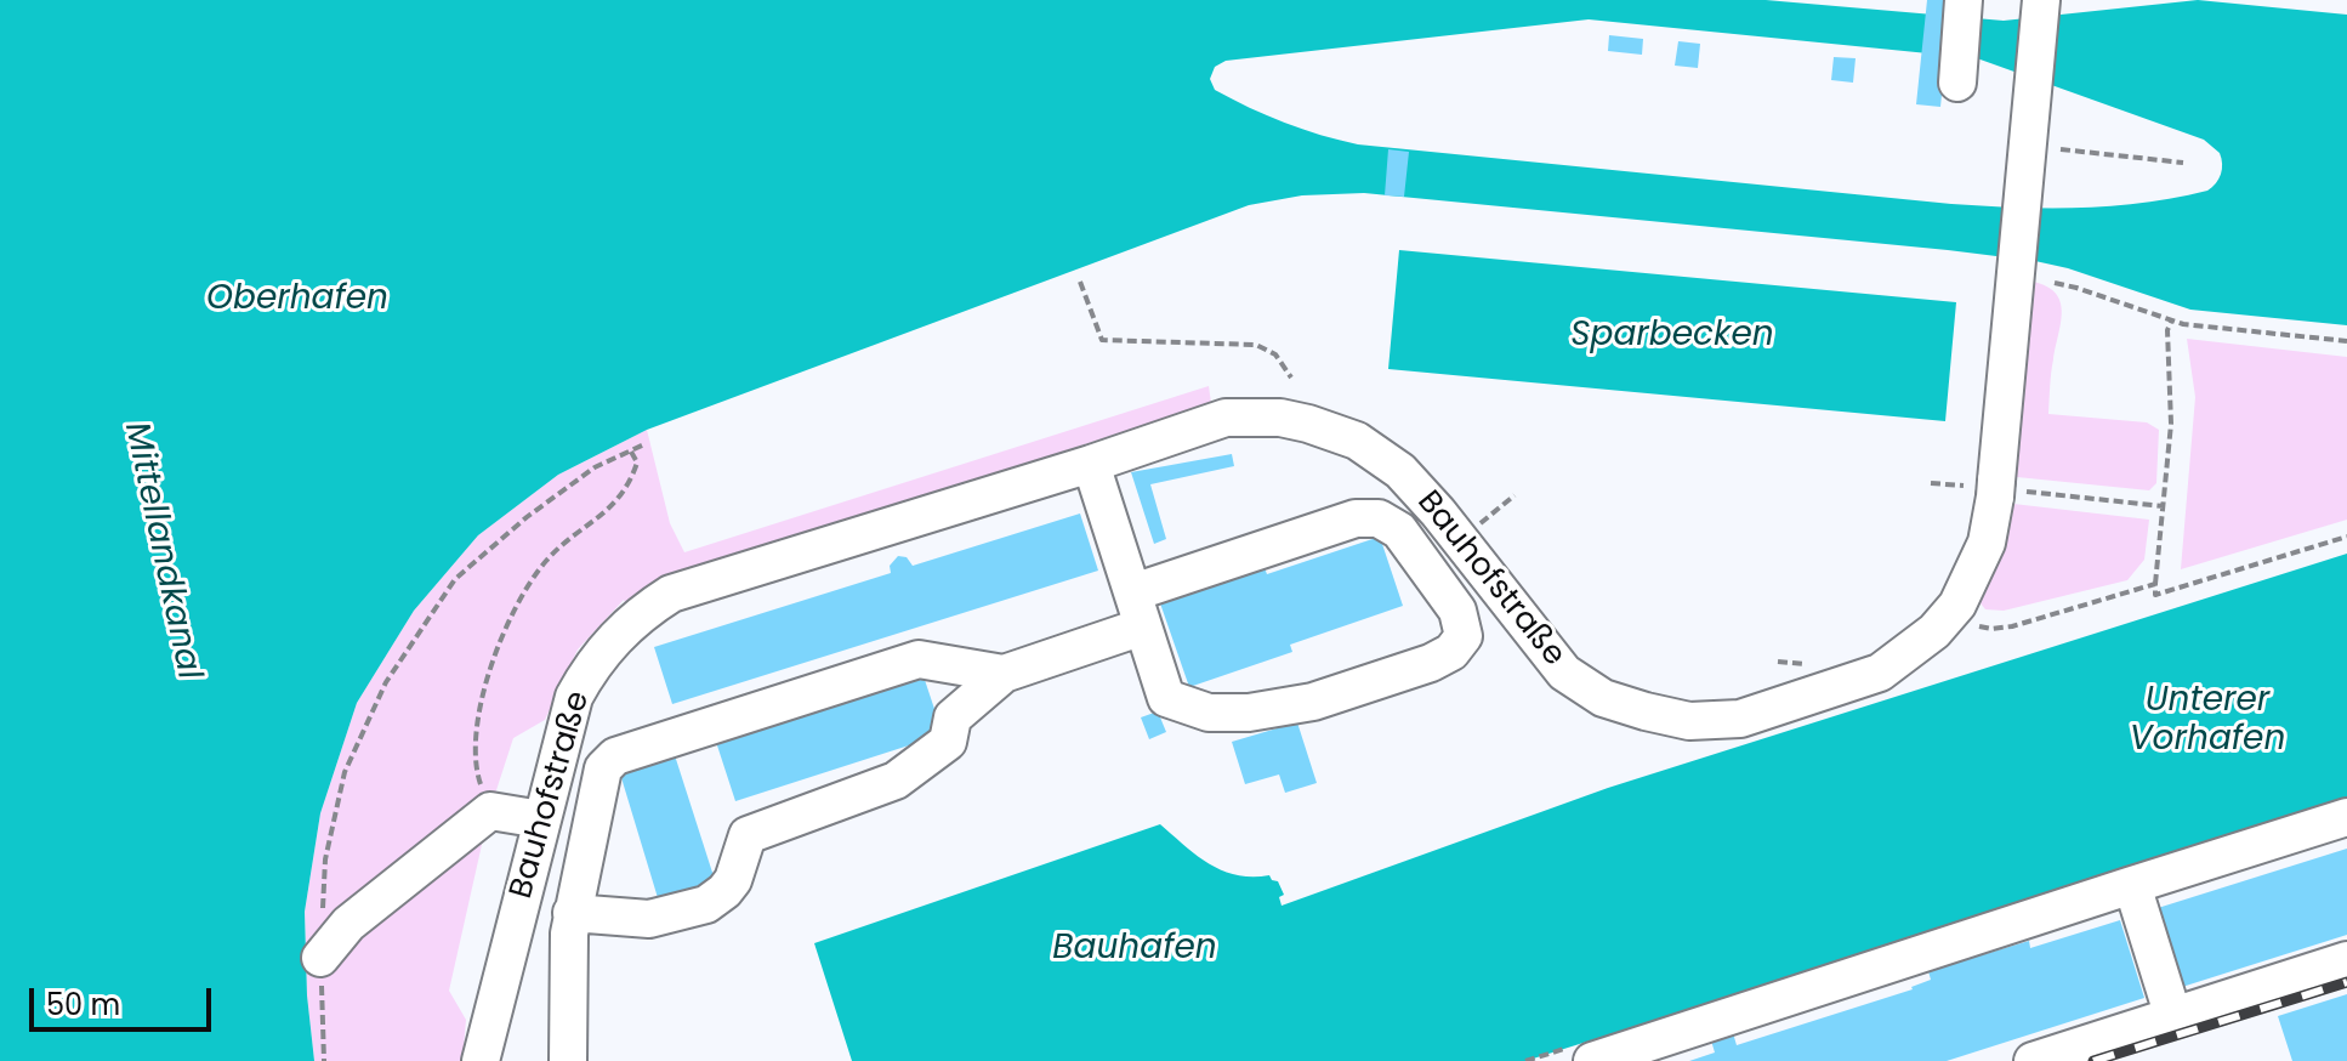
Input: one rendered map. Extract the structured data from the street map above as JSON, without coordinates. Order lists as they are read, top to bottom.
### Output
{
  "streets": {
    "street": ["Bauhofstraße"]
  },
  "water": [
    "Oberhafen",
    "Sparbecken",
    "Mittellandkanal",
    "Unterer Vorhafen",
    "Bauhafen"
  ],
  "scale_bar": "50 m"
}
